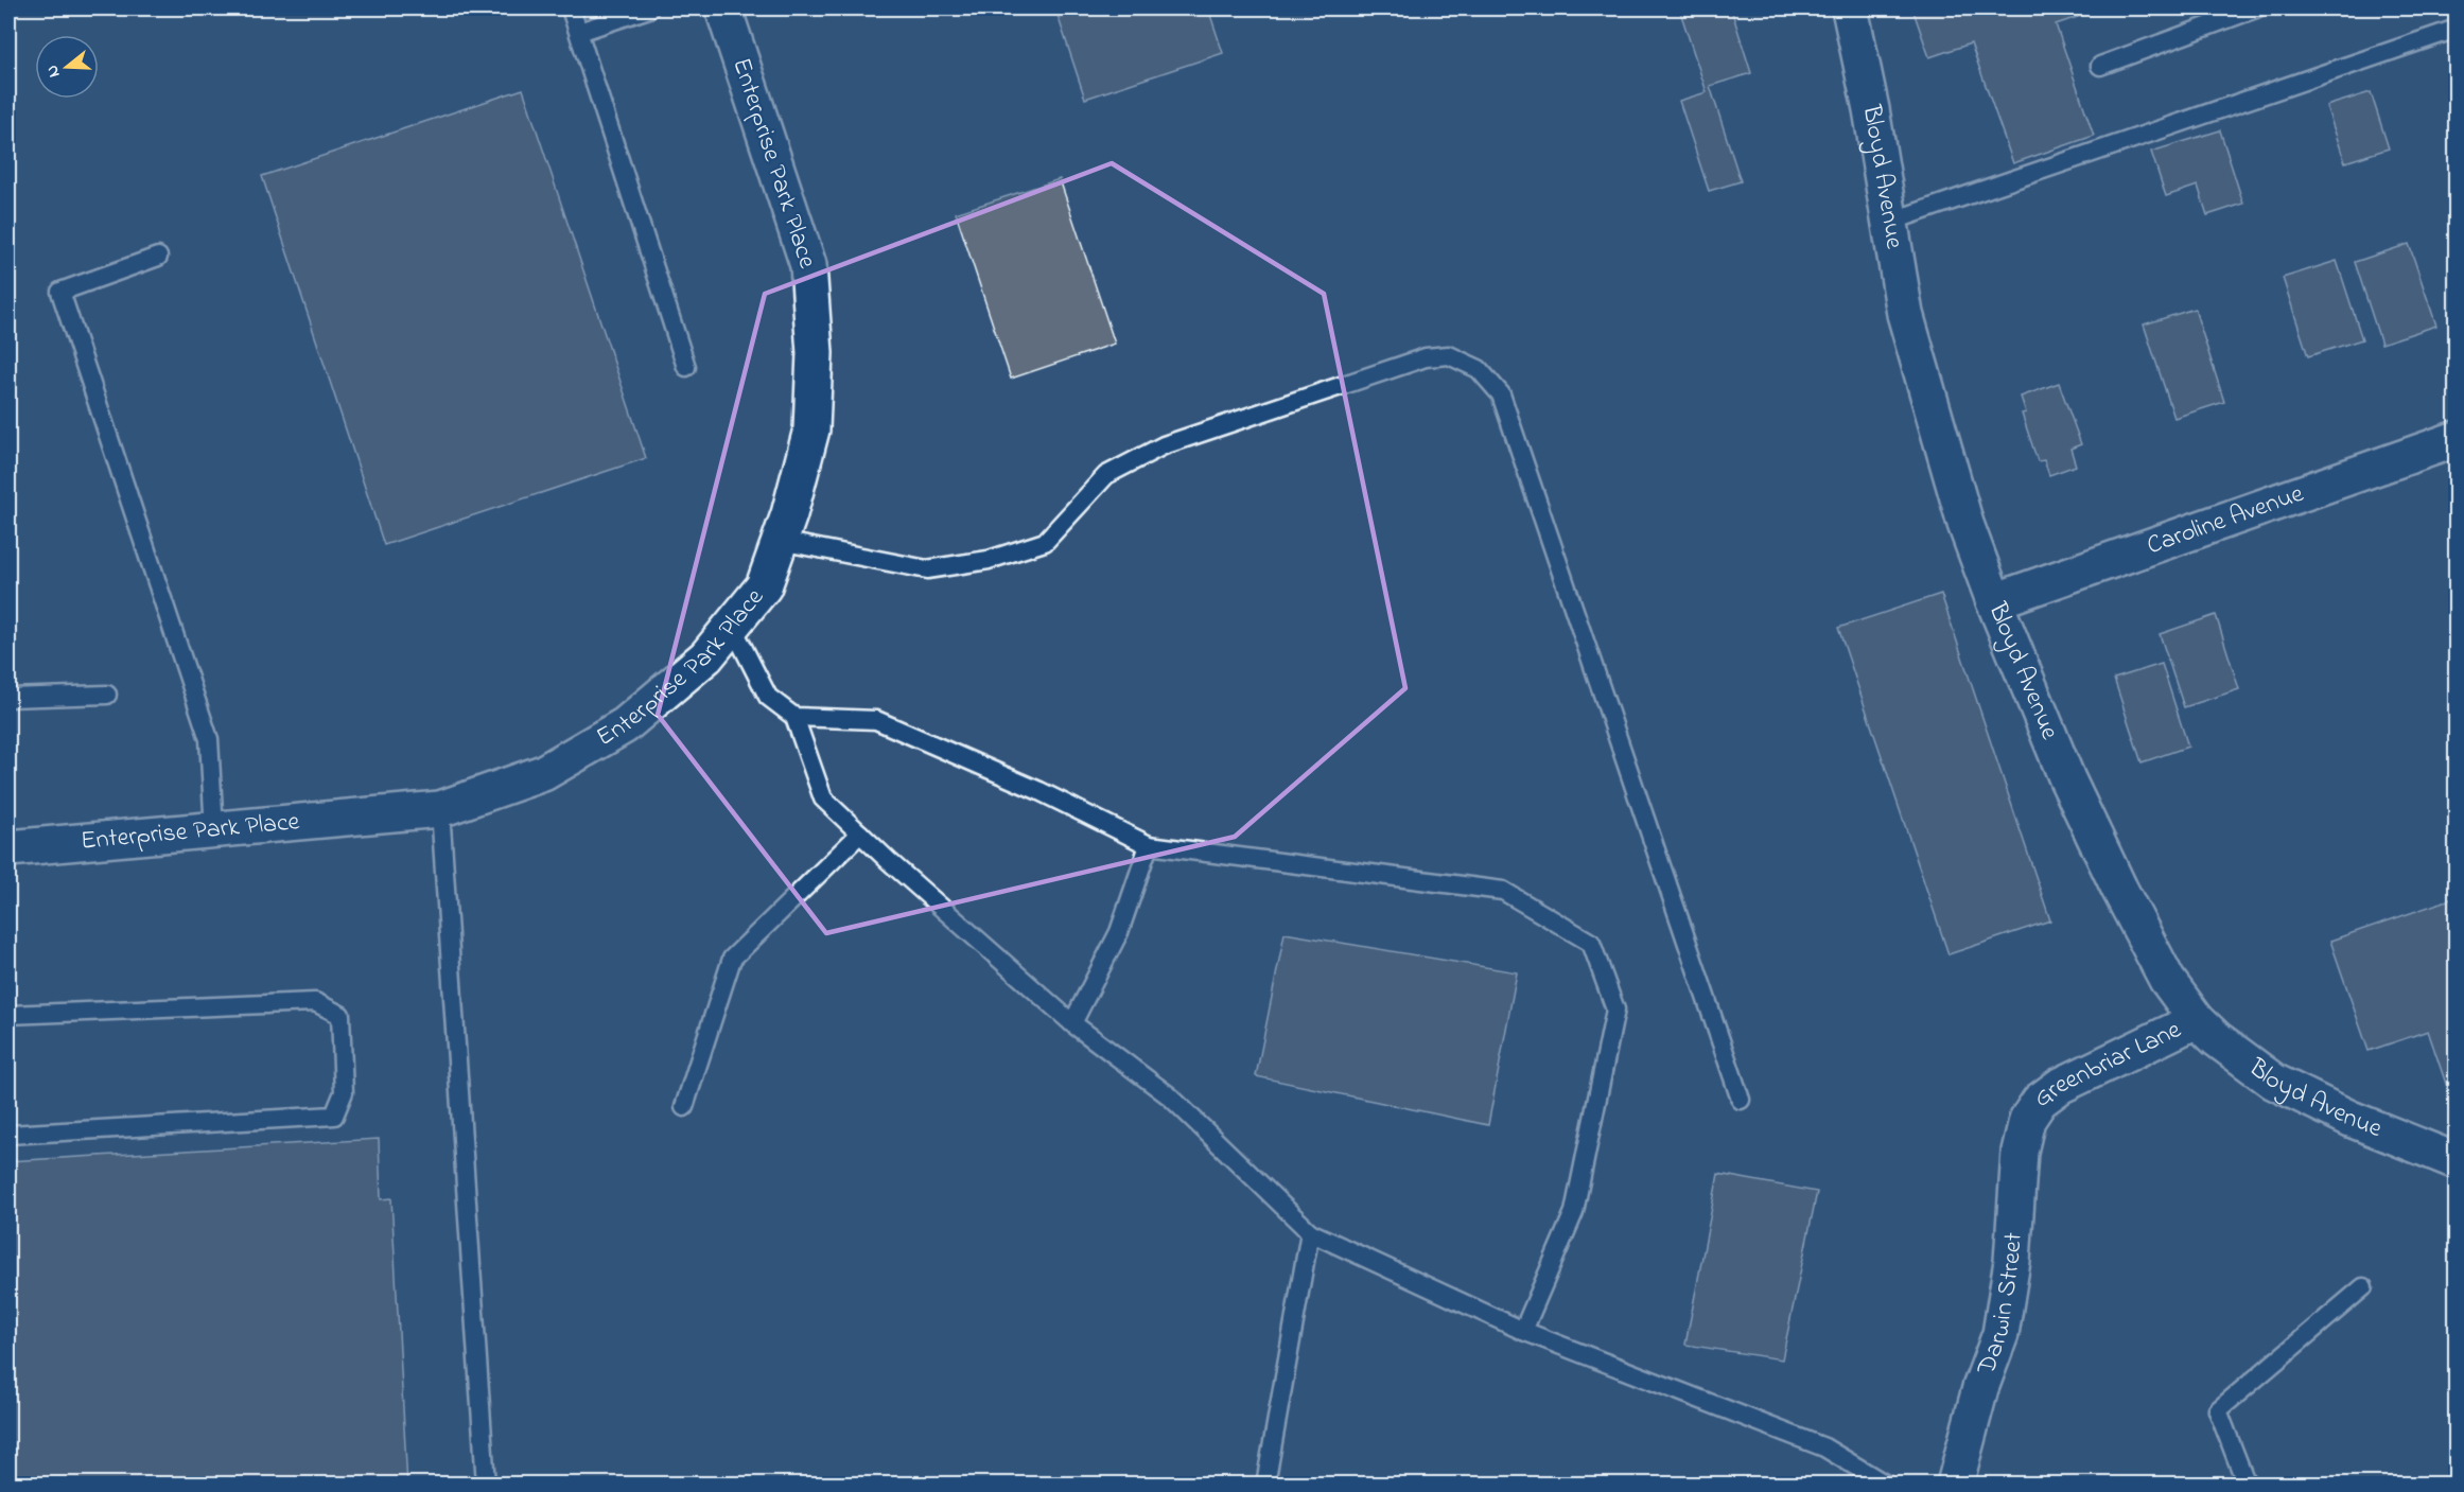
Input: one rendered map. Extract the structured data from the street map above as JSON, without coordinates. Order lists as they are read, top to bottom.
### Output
{
  "streets": {
    "street": [
      "Enterprise Park Place",
      "Bloyd Avenue",
      "Caroline Avenue",
      "Greenbriar Lane",
      "Darwin Street"
    ]
  },
  "crossings": [
    ["Bloyd Avenue", "Caroline Avenue"],
    ["Bloyd Avenue", "Greenbriar Lane"],
    ["Greenbriar Lane", "Darwin Street"]
  ],
  "north": "left"
}
